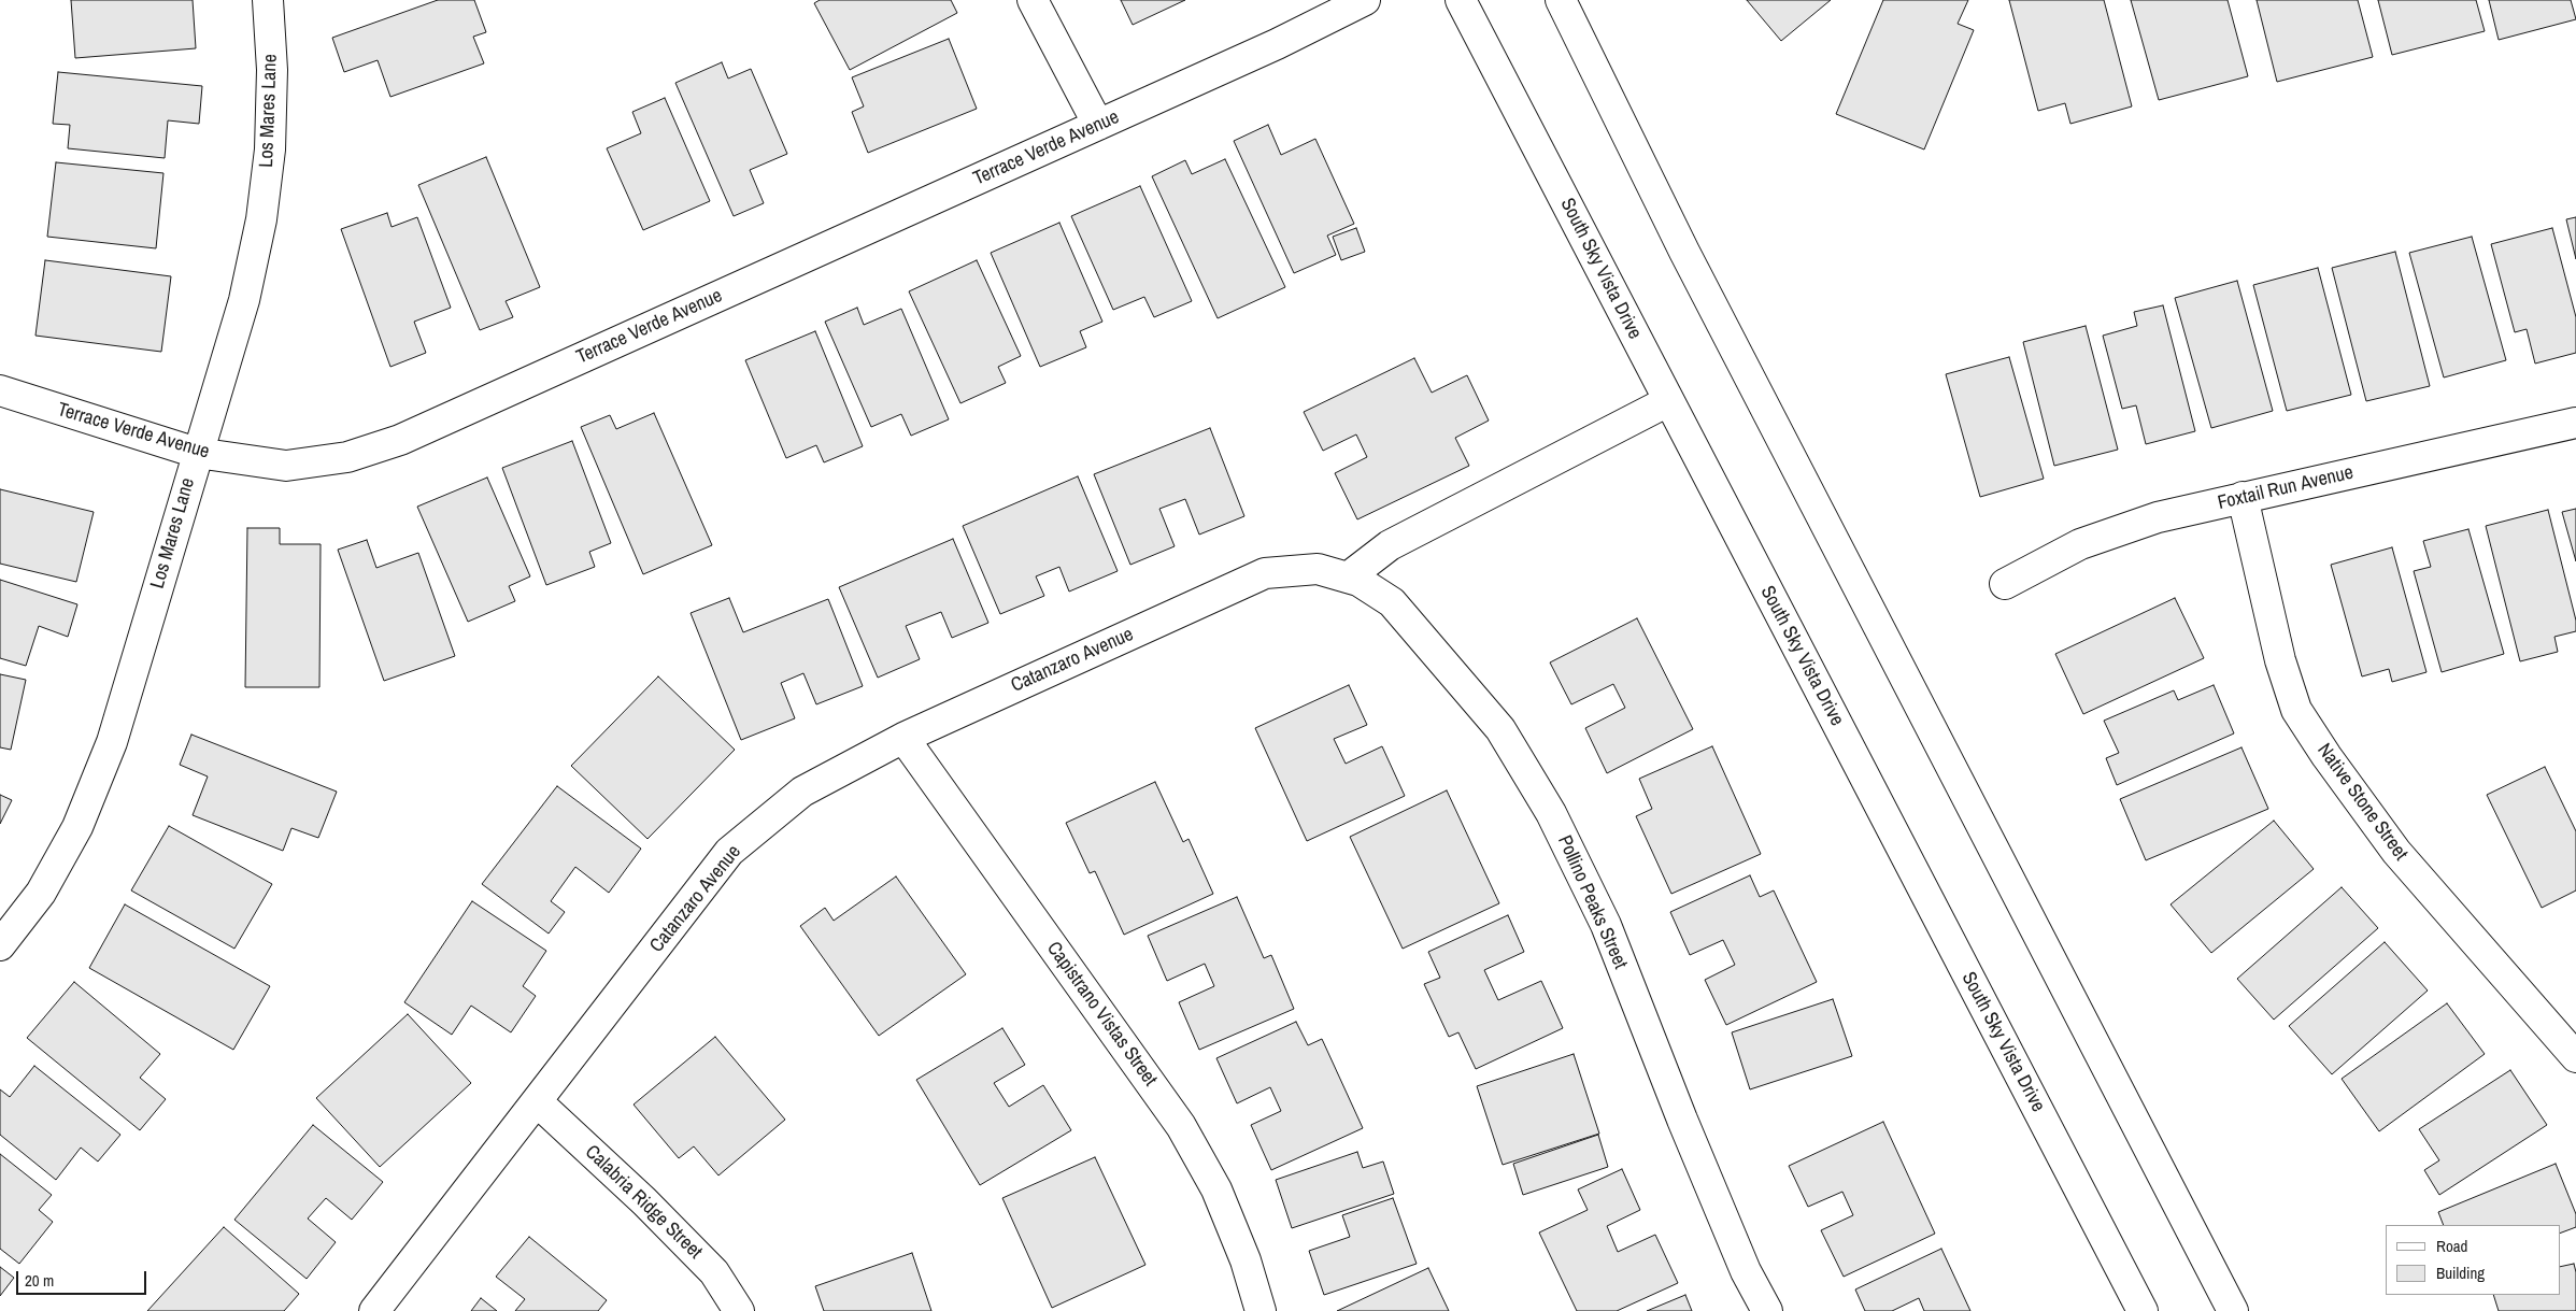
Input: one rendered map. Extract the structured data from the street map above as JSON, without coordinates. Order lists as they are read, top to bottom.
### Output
{
  "streets": {
    "street": [
      "Los Mares Lane",
      "Terrace Verde Avenue",
      "South Sky Vista Drive",
      "Foxtail Run Avenue",
      "Catanzaro Avenue",
      "Native Stone Street",
      "Pollino Peaks Street",
      "Capistrano Vistas Street",
      "Calabria Ridge Street"
    ]
  },
  "crossings": [
    ["Los Mares Lane", "Terrace Verde Avenue"],
    ["Foxtail Run Avenue", "Native Stone Street"],
    ["Catanzaro Avenue", "Pollino Peaks Street"],
    ["Catanzaro Avenue", "Capistrano Vistas Street"],
    ["Catanzaro Avenue", "Calabria Ridge Street"]
  ],
  "legend": ["Road", "Building"],
  "scale_bar": "20 m"
}
